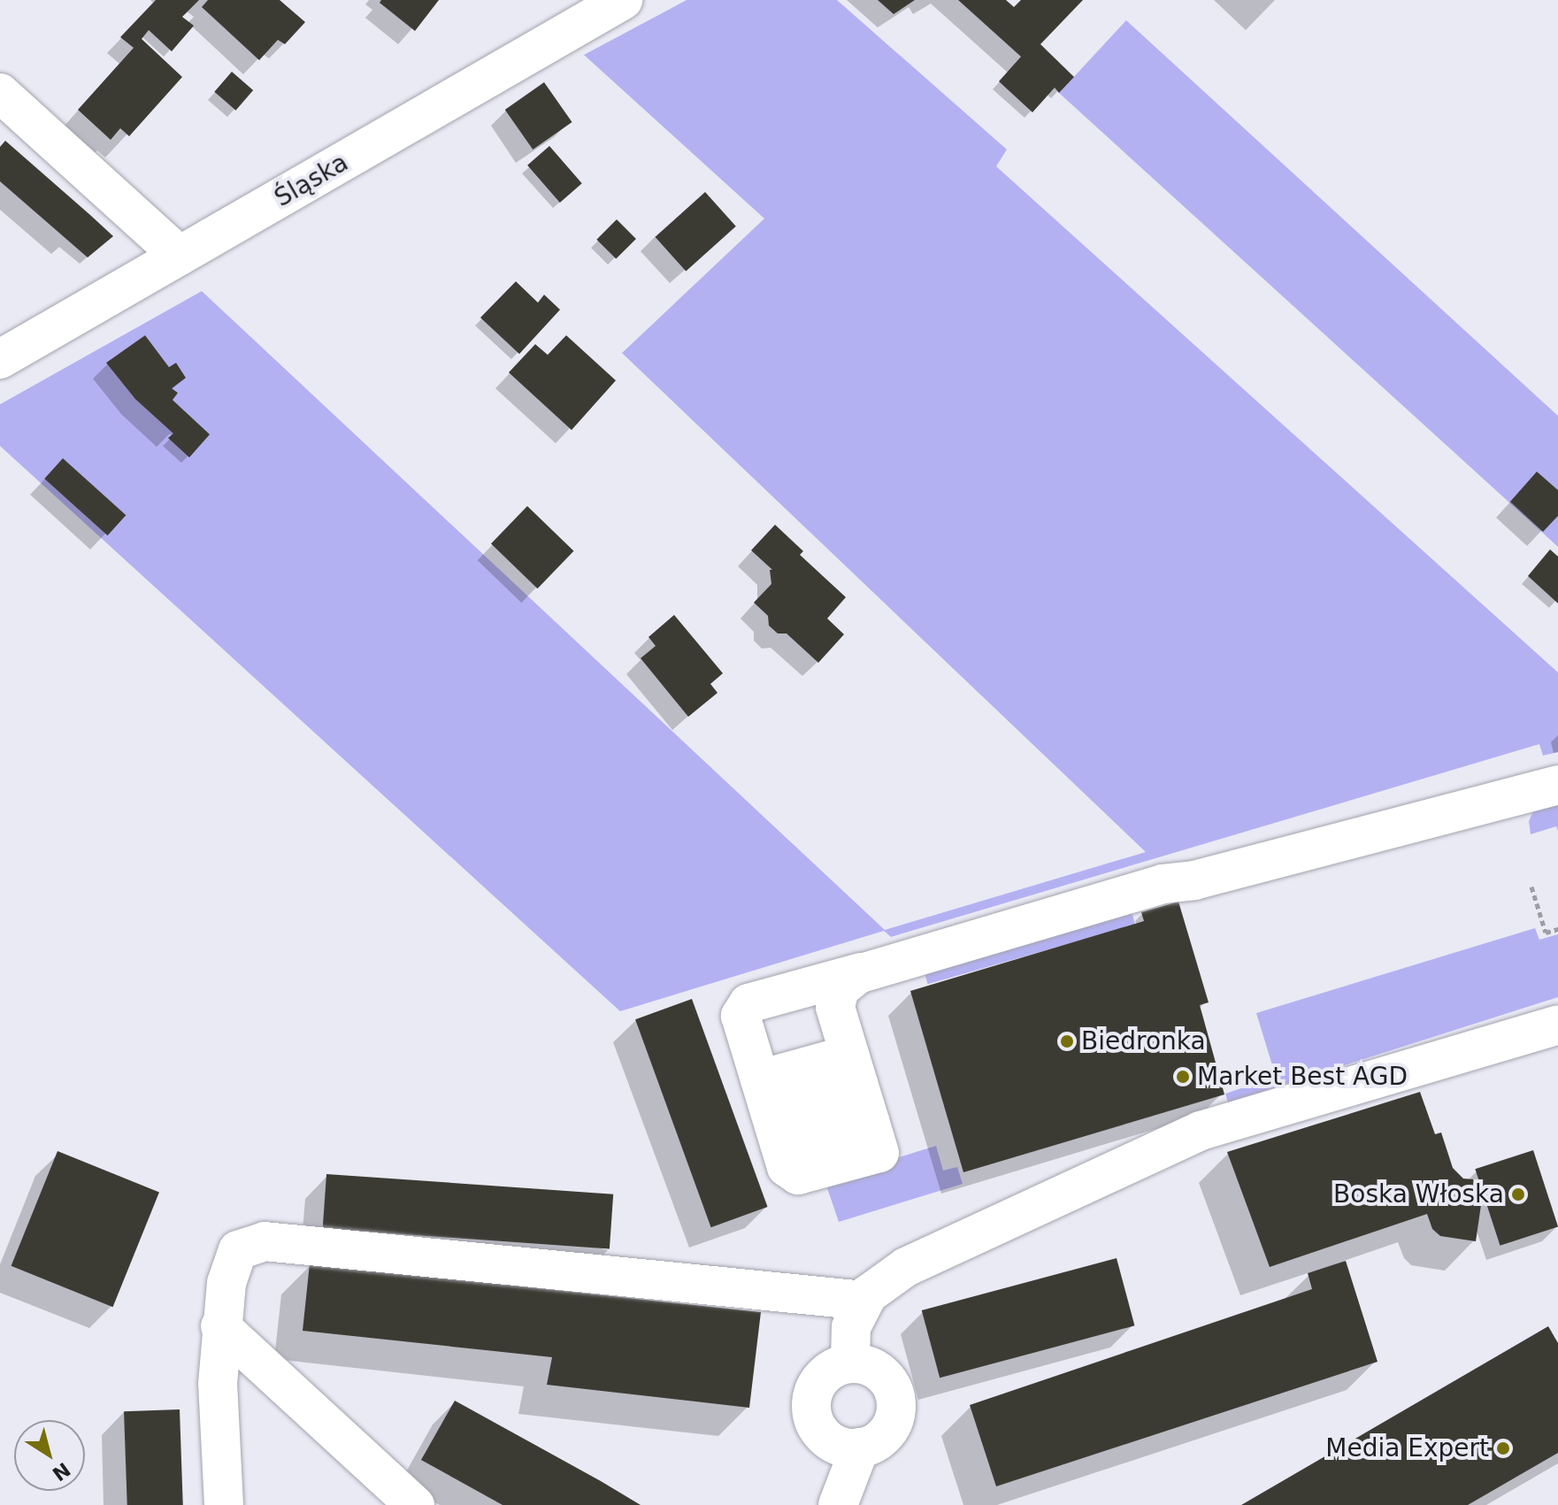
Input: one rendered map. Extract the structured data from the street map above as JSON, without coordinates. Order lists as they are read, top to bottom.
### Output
{
  "streets": {
    "street": ["Śląska"]
  },
  "places": [
    "Biedronka",
    "Market Best AGD",
    "Boska Włoska",
    "Media Expert"
  ],
  "north": "bottom right"
}
